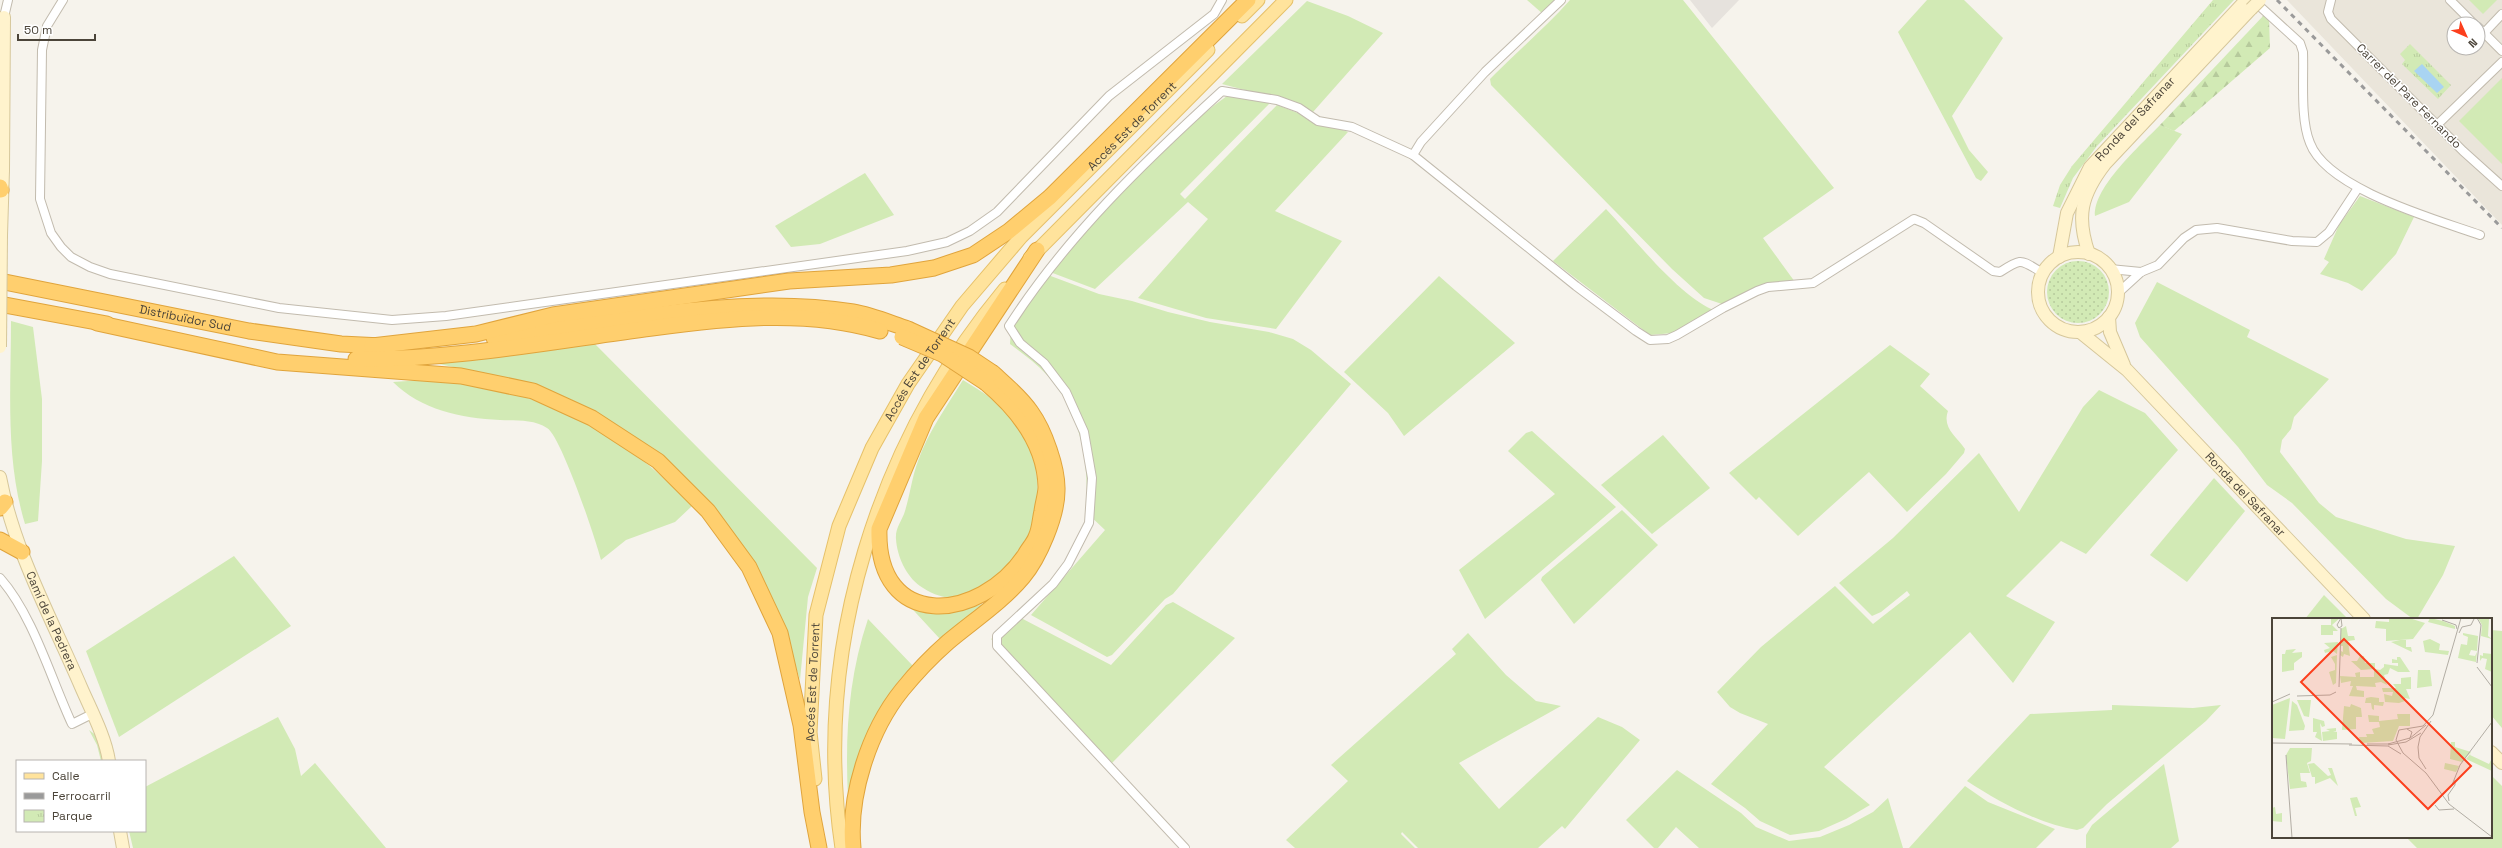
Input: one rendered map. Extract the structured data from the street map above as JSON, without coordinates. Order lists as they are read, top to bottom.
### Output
{
  "streets": {
    "highway": ["Distribuïdor Sud"],
    "main road": ["Accés Est de Torrent"],
    "street": ["Carrer del Pare Fernando", "Ronda del Safranar", "Camí de la Pedrera"]
  },
  "legend": ["Calle", "Ferrocarril", "Parque"],
  "scale_bar": "50 m",
  "north": "bottom right"
}
